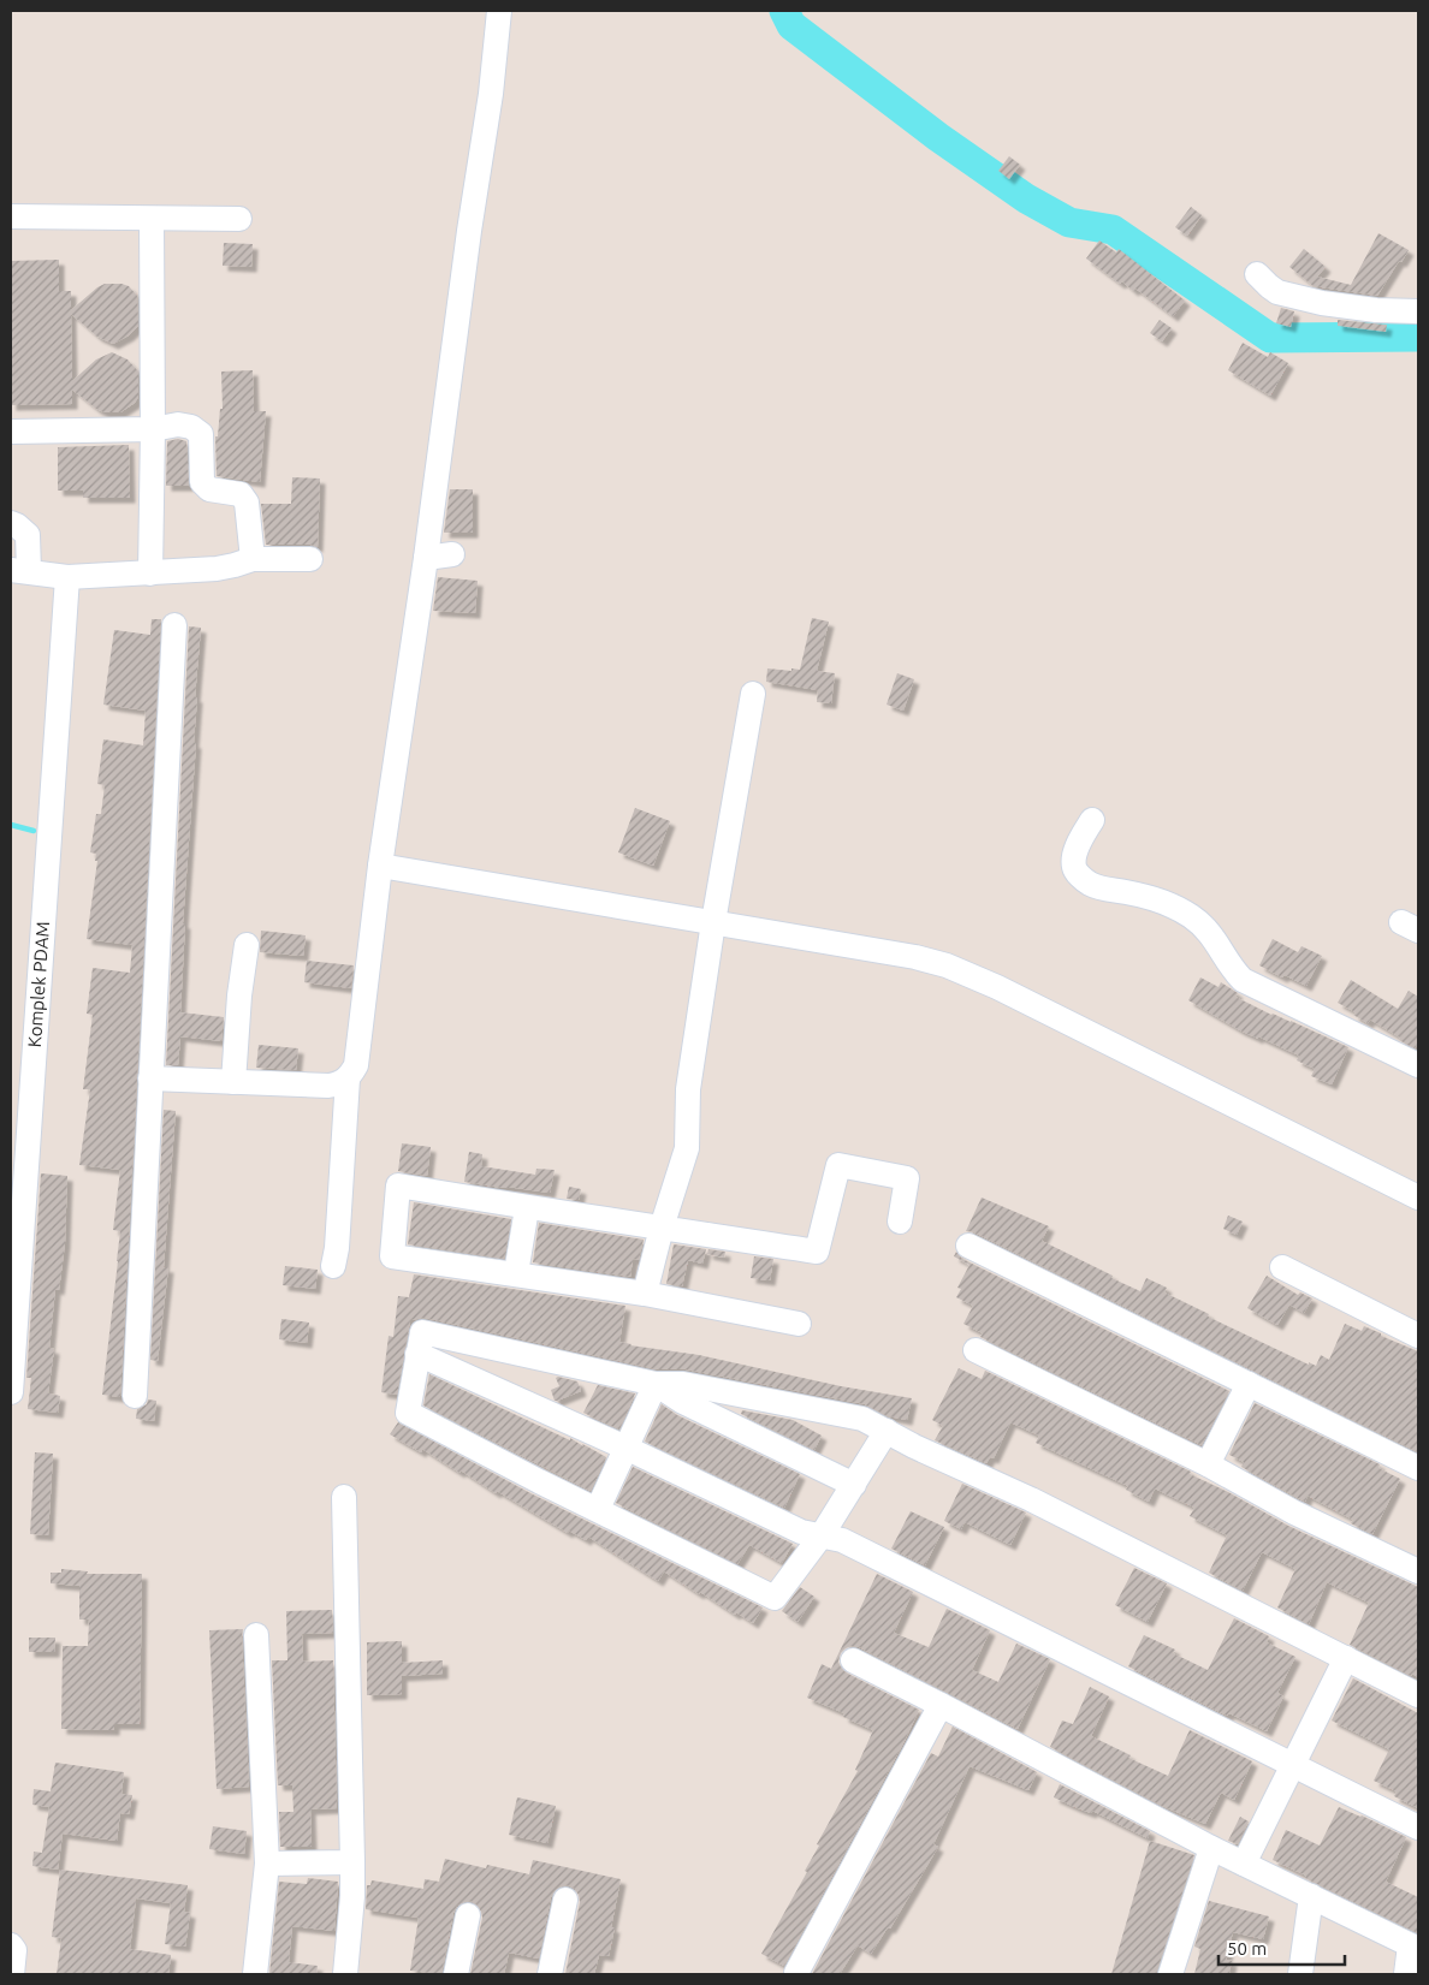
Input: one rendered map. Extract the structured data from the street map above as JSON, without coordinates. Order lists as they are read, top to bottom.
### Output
{
  "streets": {
    "street": ["Komplek PDAM"]
  },
  "scale_bar": "50 m"
}
